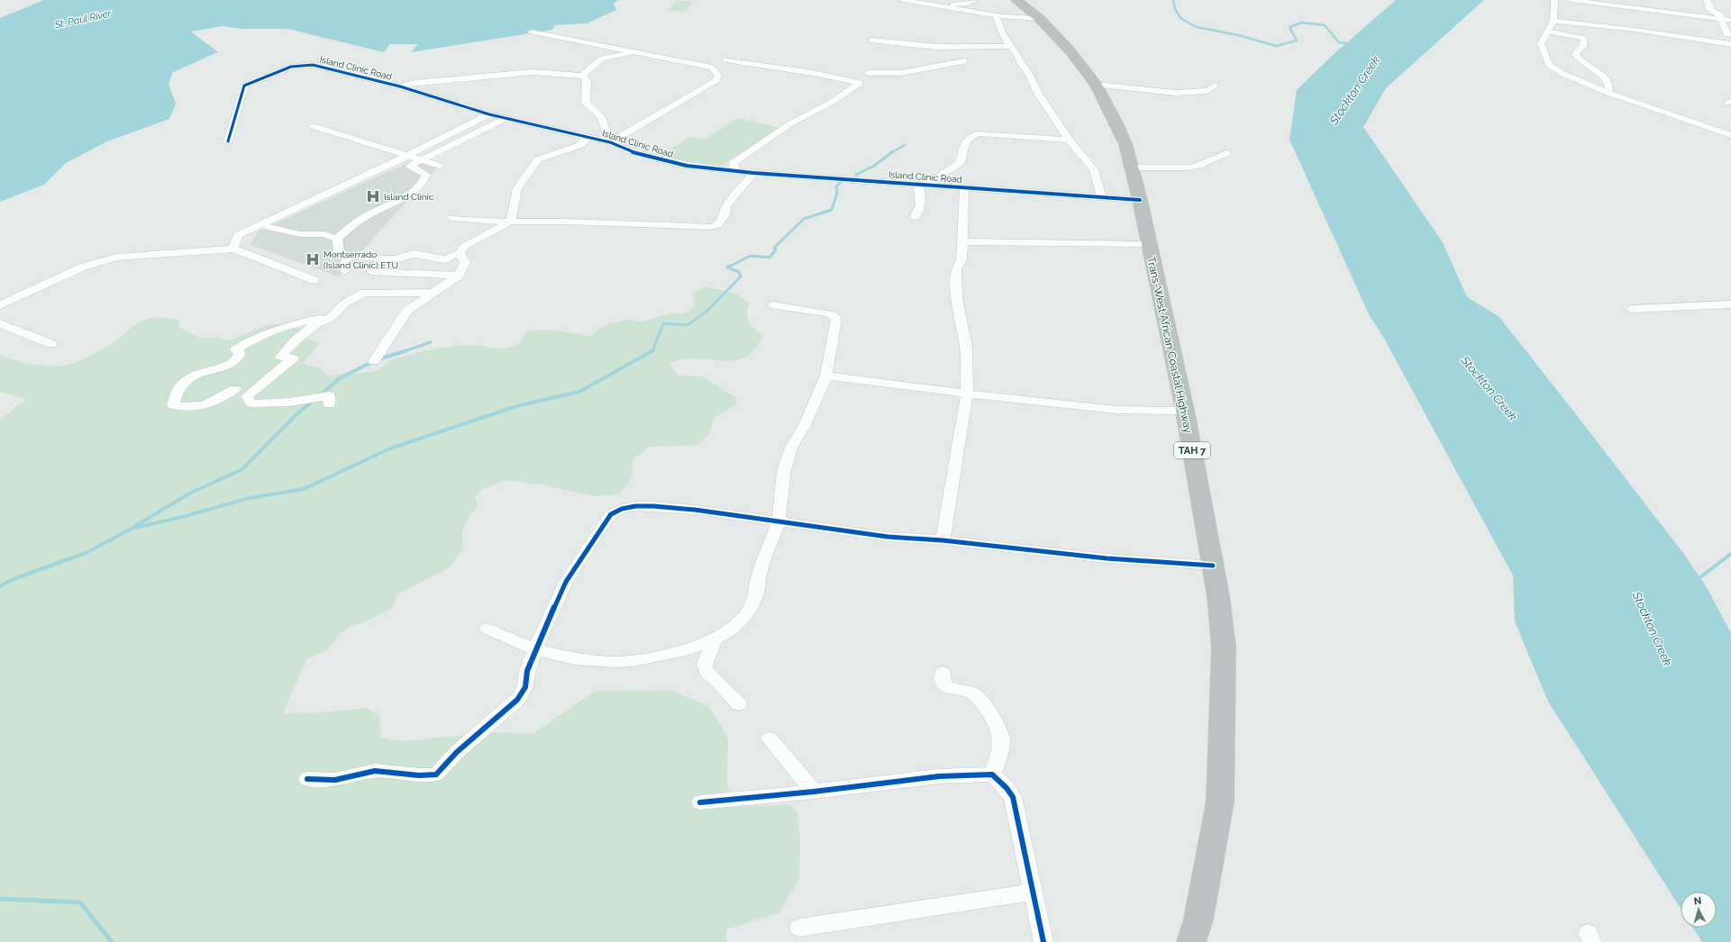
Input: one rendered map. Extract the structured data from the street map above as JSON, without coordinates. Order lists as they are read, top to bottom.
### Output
{
  "streets": {
    "highway": ["Trans-West African Coastal Highway", "TAH 7"],
    "street": ["Island Clinic Road"]
  },
  "crossings": [
    ["Island Clinic Road", "Trans-West African Coastal Highway"]
  ],
  "water": ["St. Paul River", "Stockton Creek"],
  "places": {
    "hospital": ["Island Clinic", "Montserrado (Island Clinic) ETU"]
  },
  "north": "top"
}
